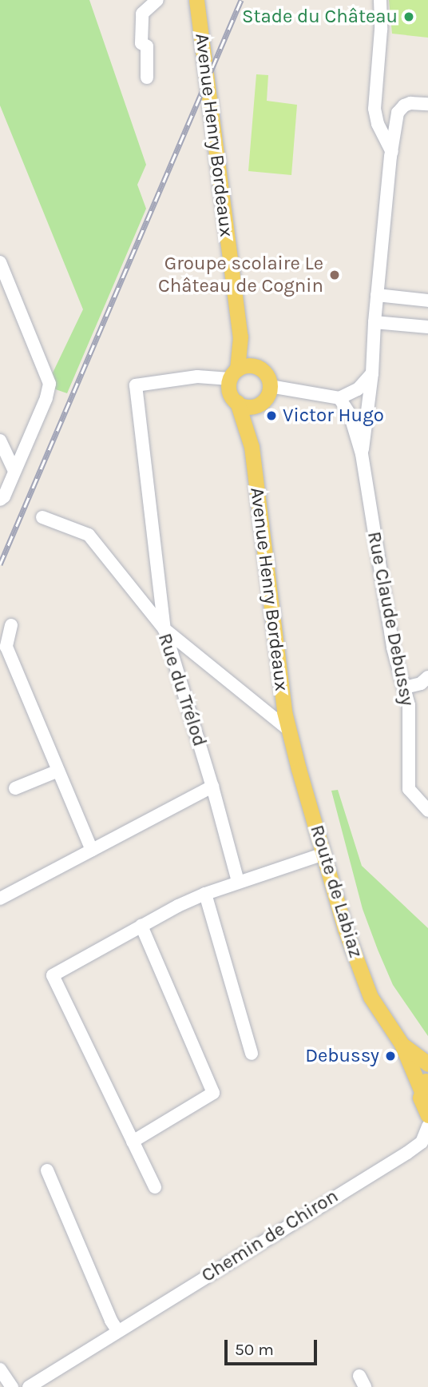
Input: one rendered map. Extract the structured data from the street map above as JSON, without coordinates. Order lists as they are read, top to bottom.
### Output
{
  "streets": {
    "main road": ["Avenue Henry Bordeaux", "Route de Labiaz"],
    "street": ["Rue Claude Debussy", "Rue du Trélod", "Chemin de Chiron"]
  },
  "crossings": [
    ["Avenue Henry Bordeaux", "Route de Labiaz"]
  ],
  "places": [
    "Stade du Château",
    "Groupe scolaire Le Château de Cognin",
    "Victor Hugo",
    "Debussy"
  ],
  "scale_bar": "50 m"
}
